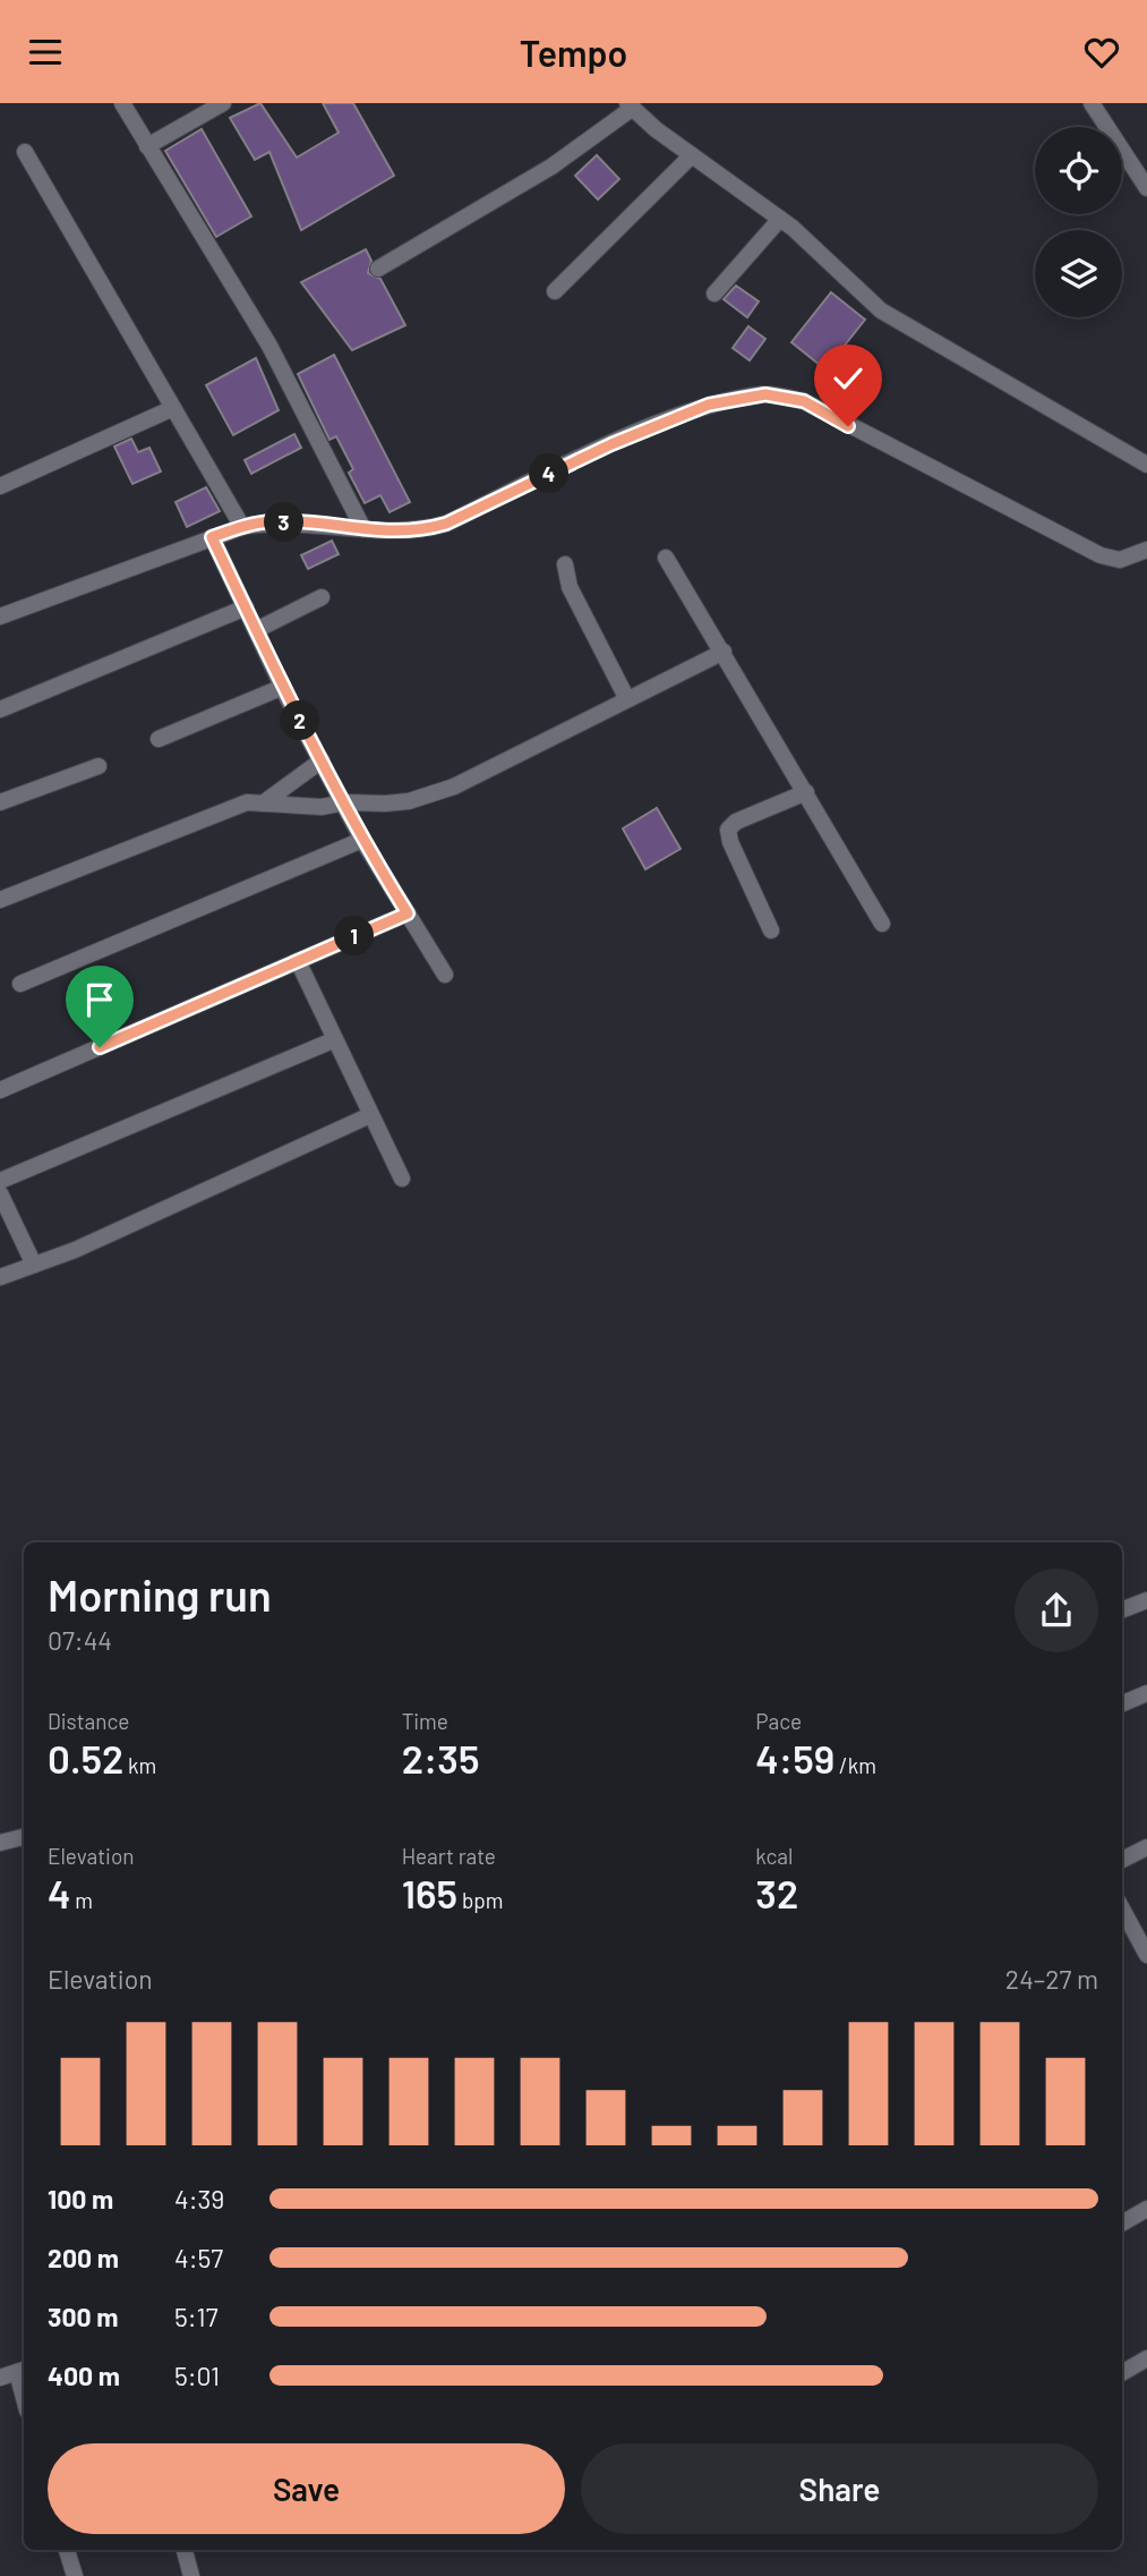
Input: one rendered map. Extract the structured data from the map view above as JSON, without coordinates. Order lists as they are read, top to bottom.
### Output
{
  "page": {
    "header": "Tempo",
    "pins": [
      "4",
      "3",
      "2",
      "1"
    ],
    "heading": ["Morning run", "07:44"],
    "stats": [
      ["Distance", "0.52 km"],
      ["Time", "2:35"],
      ["Pace", "4:59 /km"],
      ["Elevation", "4 m"],
      ["Heart rate", "165 bpm"],
      ["kcal", "32"]
    ],
    "chart": ["Elevation", "24–27 m"],
    "list": [
      {
        "name": "100 m",
        "note": "4:39"
      },
      {
        "name": "200 m",
        "note": "4:57"
      },
      {
        "name": "300 m",
        "note": "5:17"
      },
      {
        "name": "400 m",
        "note": "5:01"
      }
    ],
    "buttons": ["Save", "Share"]
  }
}
